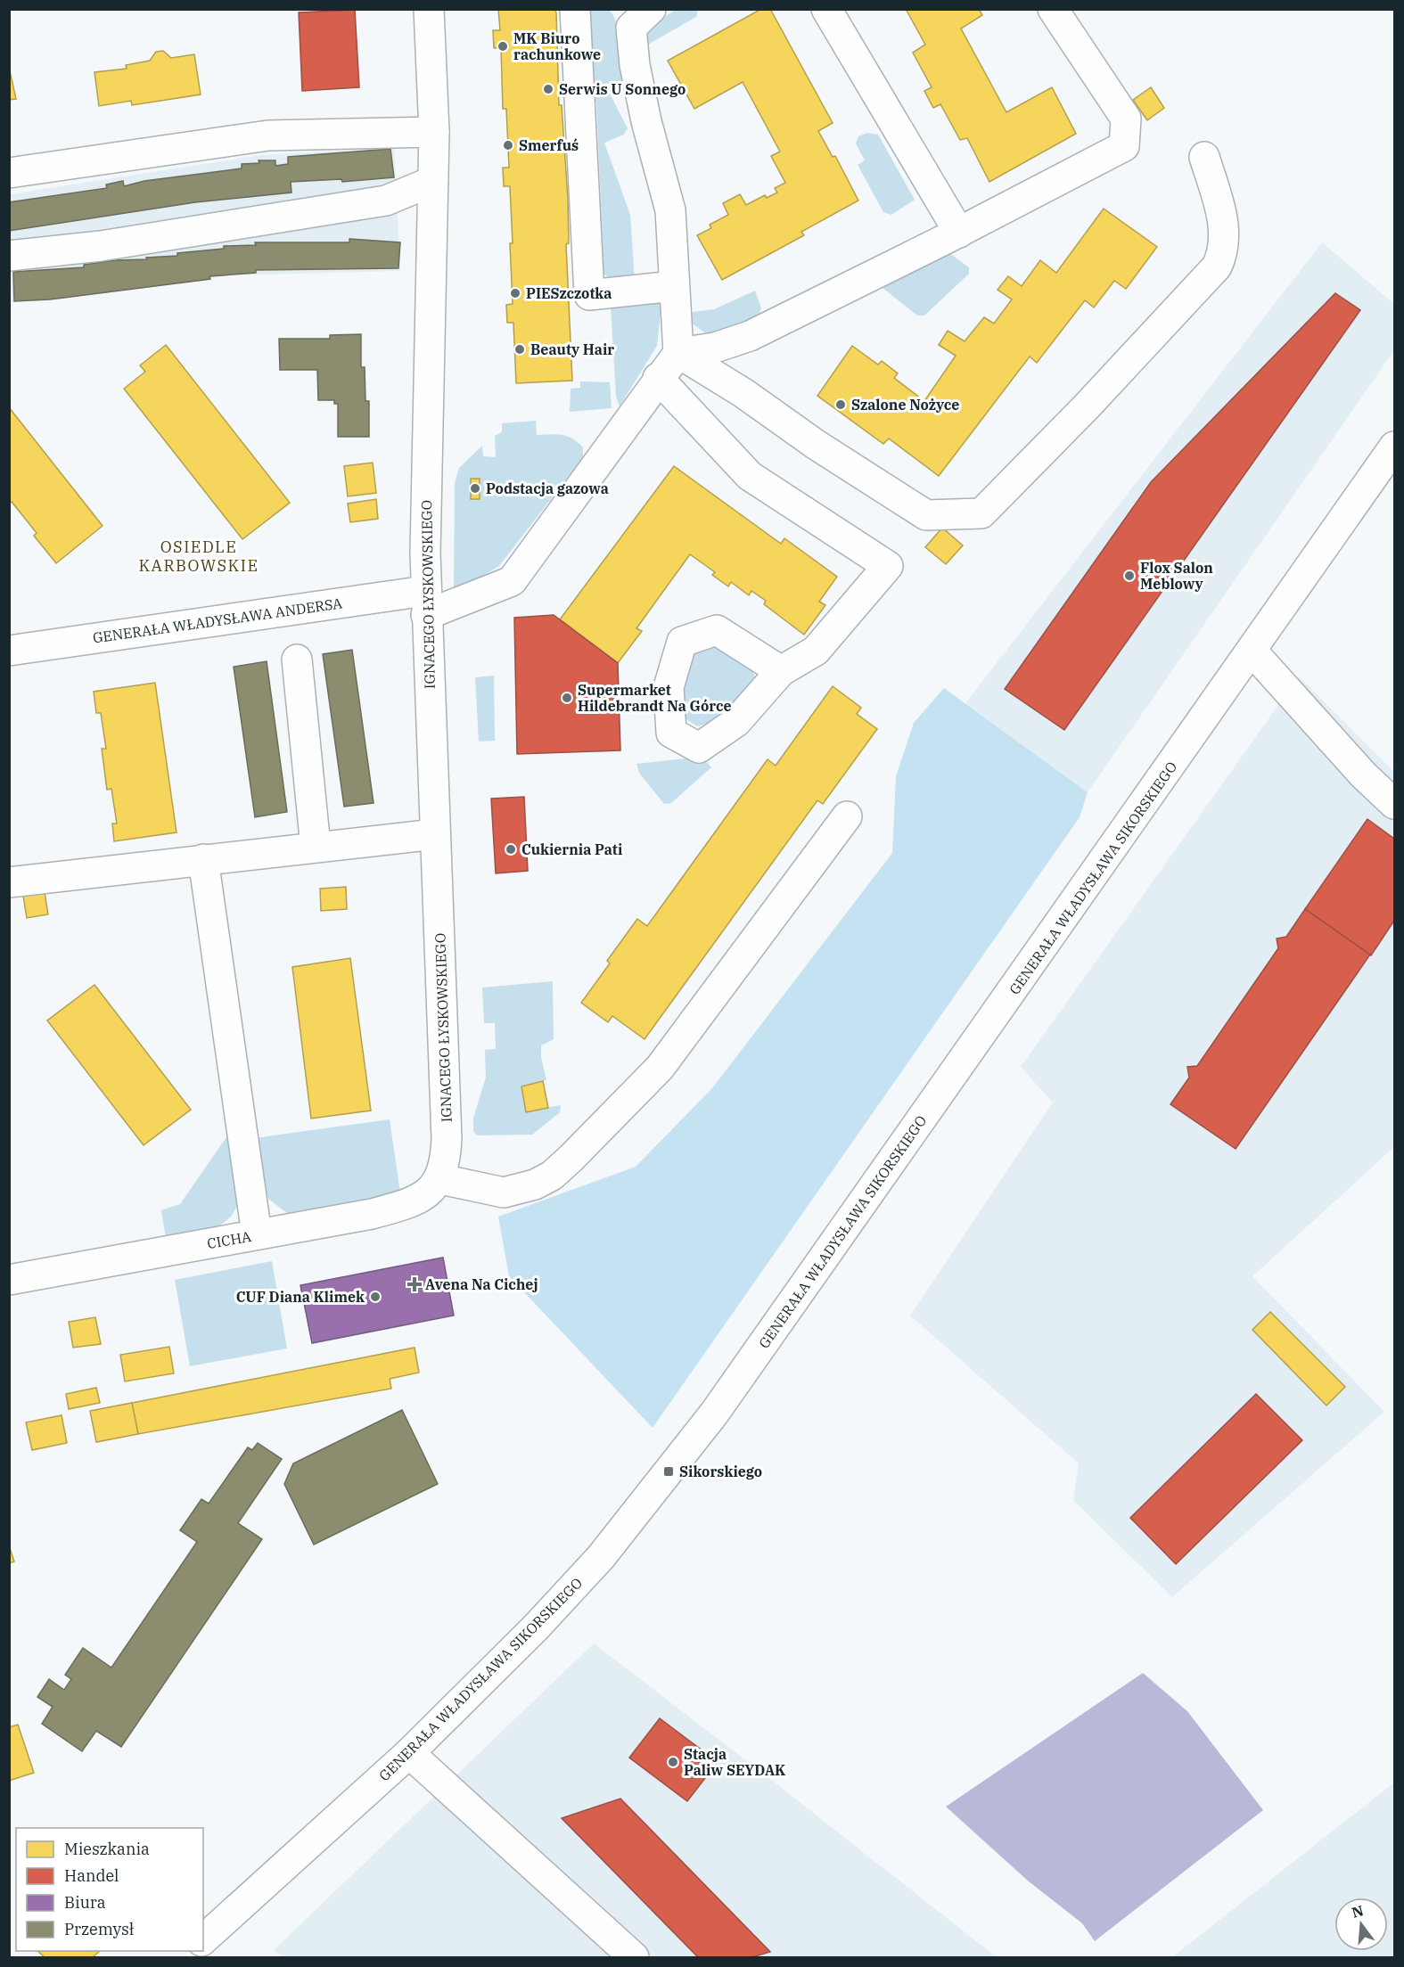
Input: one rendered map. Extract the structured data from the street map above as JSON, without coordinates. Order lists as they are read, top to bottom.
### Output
{
  "streets": {
    "street": [
      "IGNACEGO ŁYSKOWSKIEGO",
      "GENERAŁA WŁADYSŁAWA ANDERSA",
      "GENERAŁA WŁADYSŁAWA SIKORSKIEGO",
      "CICHA"
    ]
  },
  "crossings": [
    ["IGNACEGO ŁYSKOWSKIEGO", "GENERAŁA WŁADYSŁAWA ANDERSA"],
    ["IGNACEGO ŁYSKOWSKIEGO", "CICHA"]
  ],
  "districts": ["OSIEDLE KARBOWSKIE"],
  "places": {
    "other": [
      "MK Biuro rachunkowe",
      "Serwis U Sonnego",
      "Smerfuś",
      "PIESzczotka",
      "Beauty Hair",
      "Szalone Nożyce",
      "Podstacja gazowa",
      "Flox Salon Meblowy",
      "Supermarket Hildebrandt Na Górce",
      "Cukiernia Pati",
      "CUF Diana Klimek",
      "Stacja Paliw SEYDAK"
    ],
    "health": ["Avena Na Cichej"],
    "transit": ["Sikorskiego"]
  },
  "legend": [
    "Mieszkania",
    "Handel",
    "Biura",
    "Przemysł"
  ],
  "north": "top"
}
